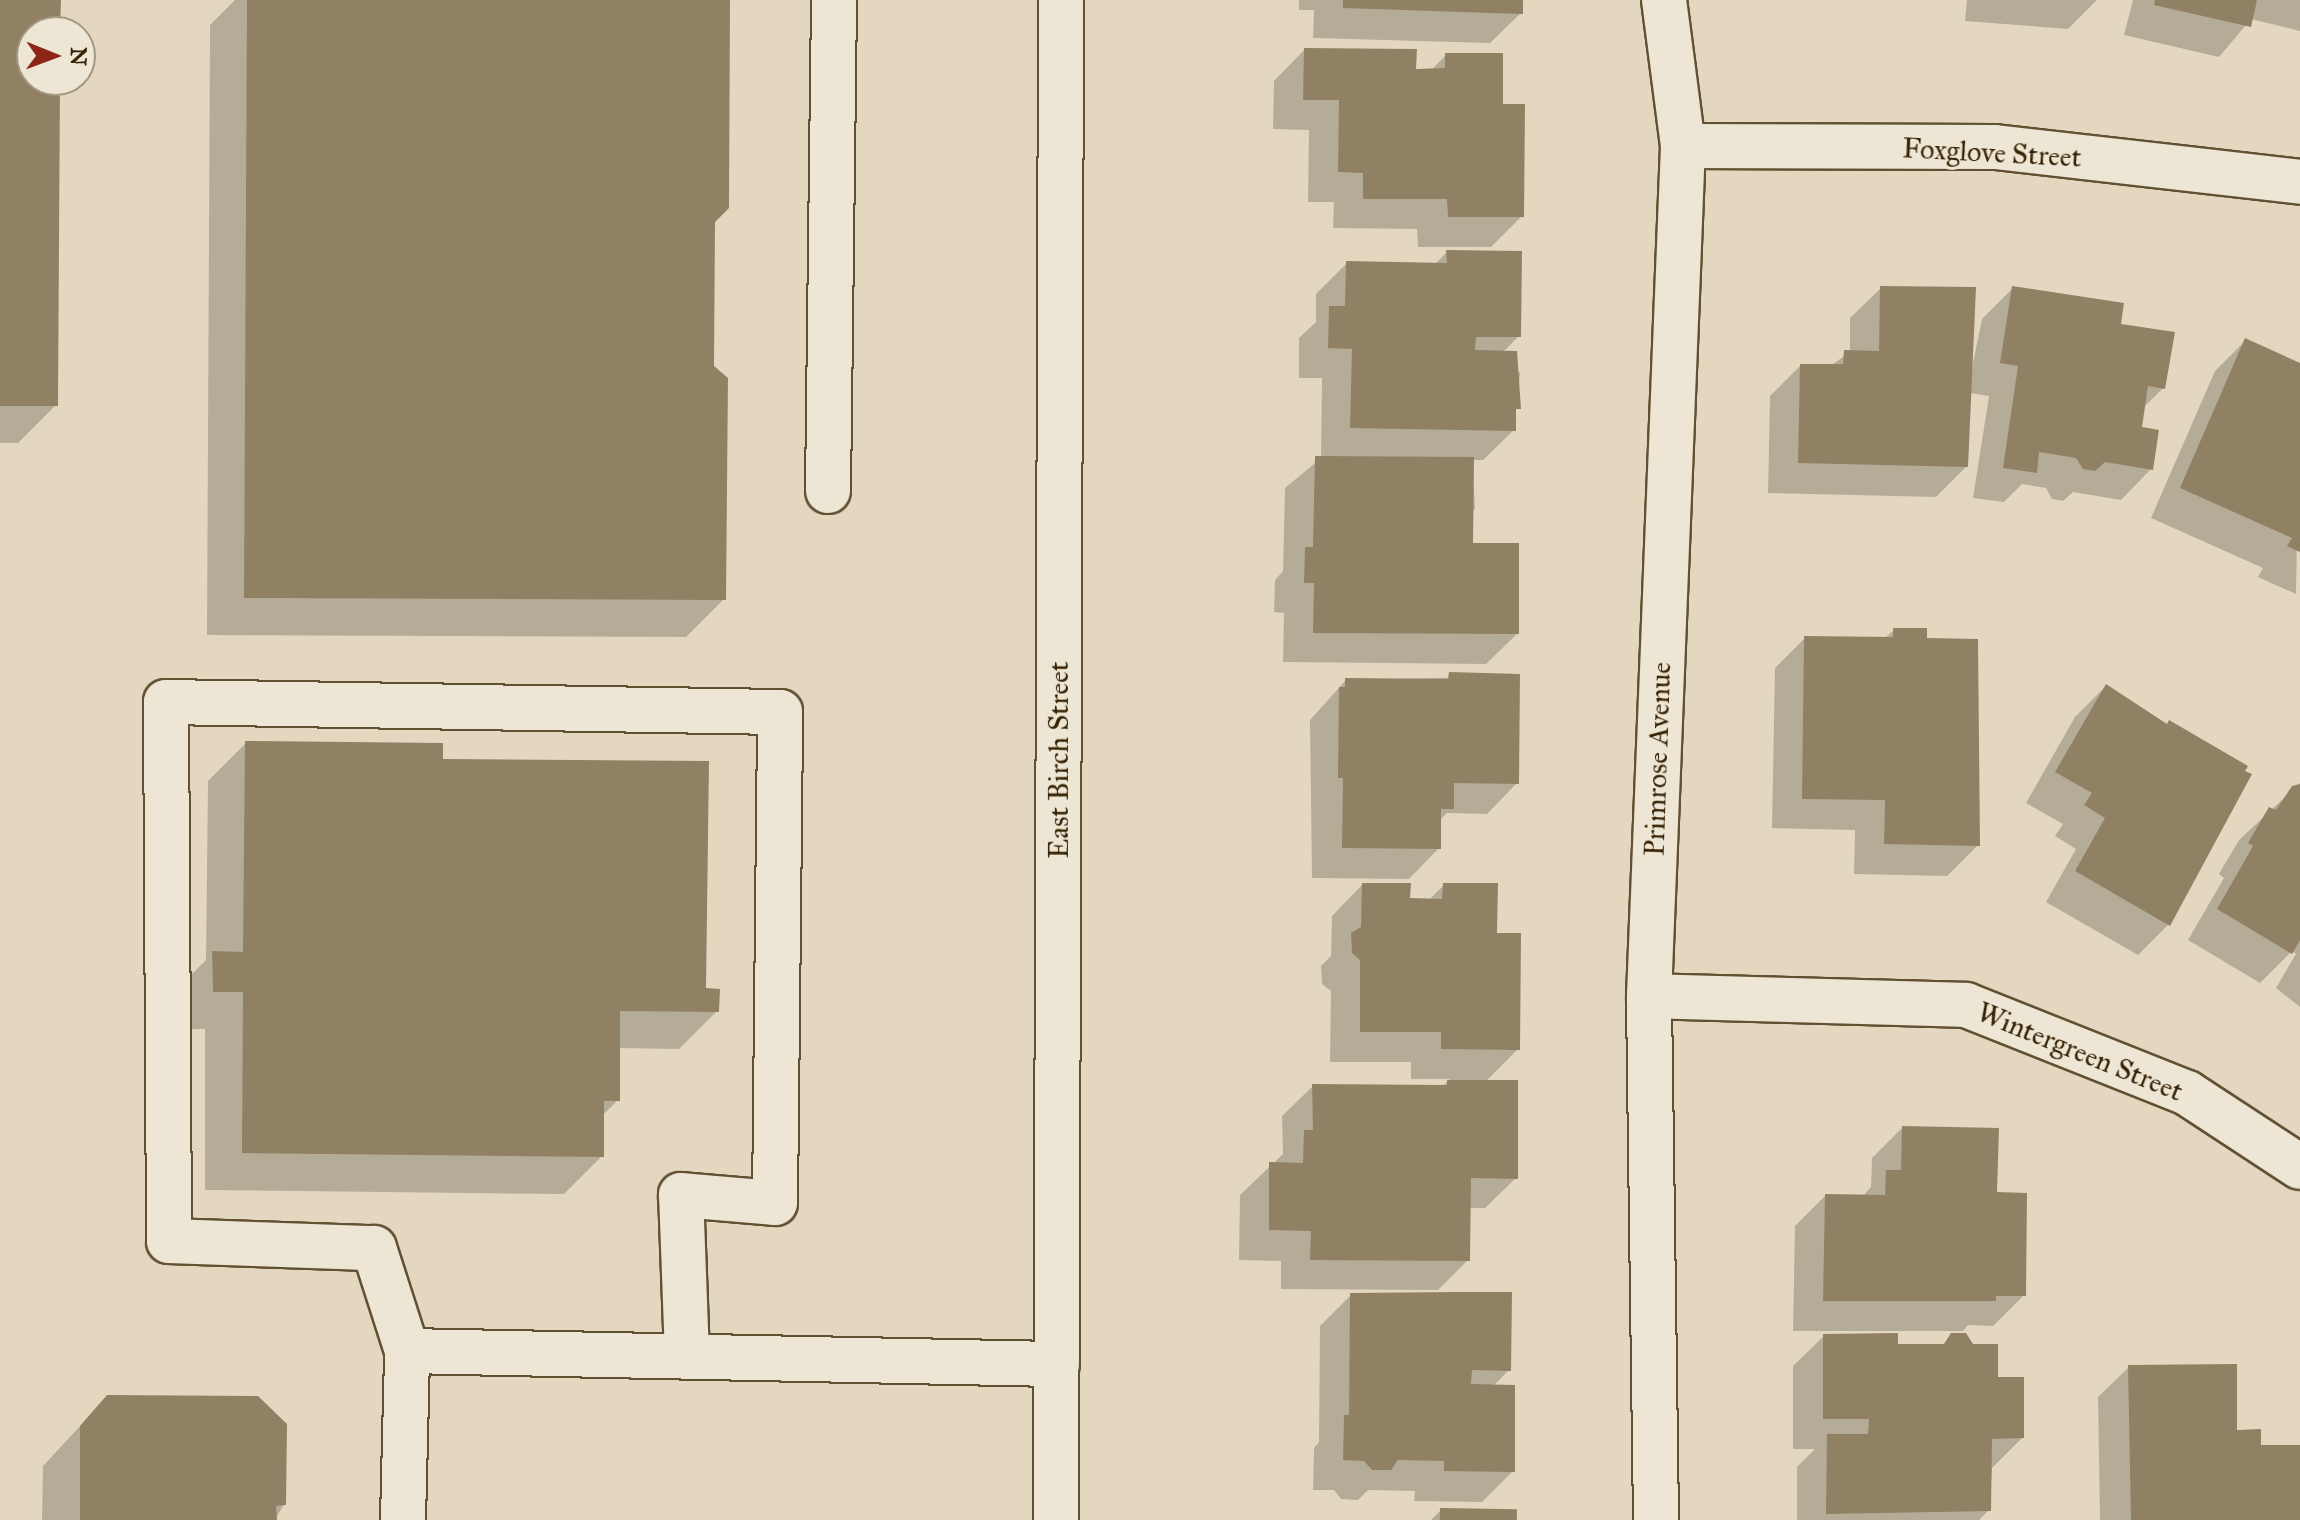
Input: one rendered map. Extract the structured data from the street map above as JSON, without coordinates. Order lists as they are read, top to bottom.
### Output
{
  "streets": {
    "street": [
      "Foxglove Street",
      "Primrose Avenue",
      "East Birch Street",
      "Wintergreen Street"
    ]
  },
  "crossings": [
    ["Foxglove Street", "Primrose Avenue"],
    ["Primrose Avenue", "Wintergreen Street"]
  ],
  "north": "right"
}
